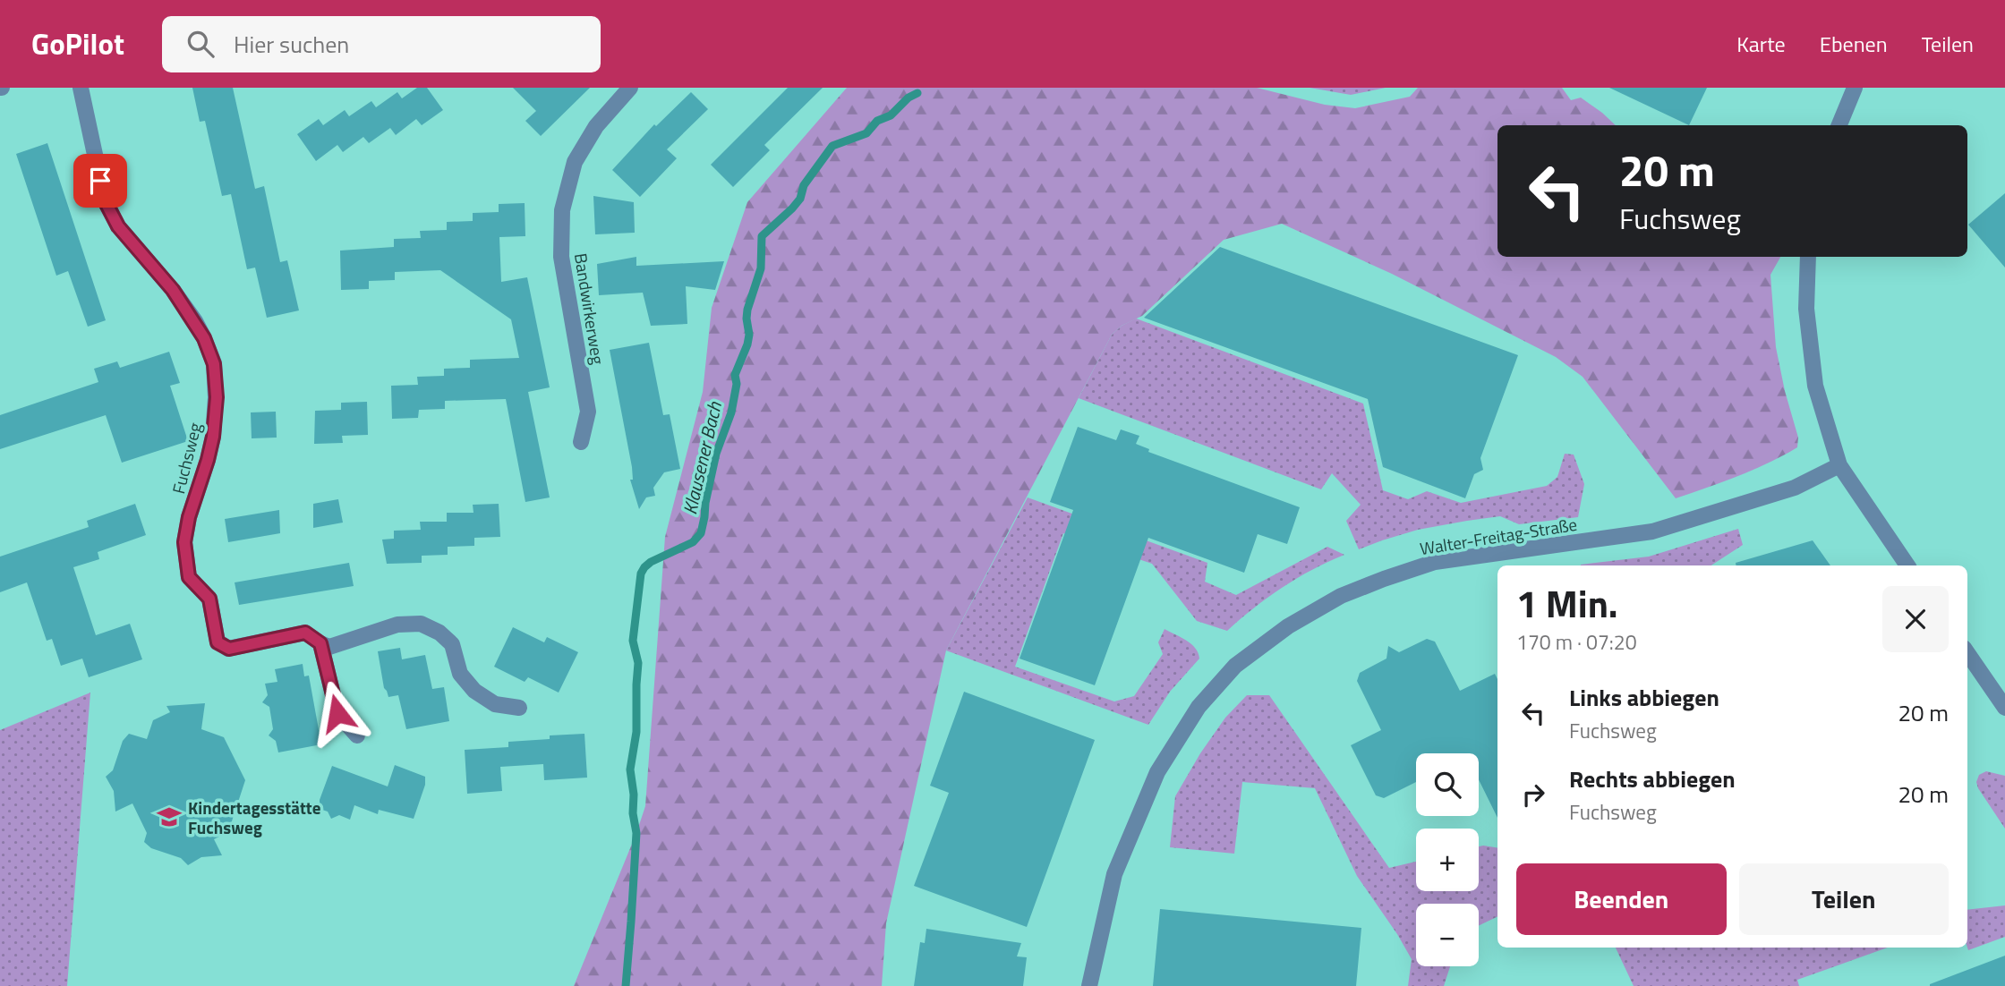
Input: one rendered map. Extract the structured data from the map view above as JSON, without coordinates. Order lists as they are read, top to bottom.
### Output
{
  "streets": {
    "street": ["Bandwirkerweg", "Fuchsweg", "Walter-Freitag-Straße"]
  },
  "water": ["Klausener Bach"],
  "places": {
    "school or university": ["Kindertagesstätte Fuchsweg"]
  },
  "page": {
    "header": "GoPilot",
    "search": "Hier suchen",
    "nav": ["Karte", "Ebenen", "Teilen"],
    "turn": ["20 m", "Fuchsweg"],
    "heading": ["1 Min.", "170 m · 07:20"],
    "list": [
      {
        "name": "Links abbiegen",
        "note": "Fuchsweg",
        "value": "20 m"
      },
      {
        "name": "Rechts abbiegen",
        "note": "Fuchsweg",
        "value": "20 m"
      }
    ],
    "map_buttons": ["+", "−"],
    "buttons": ["Beenden", "Teilen"]
  }
}
